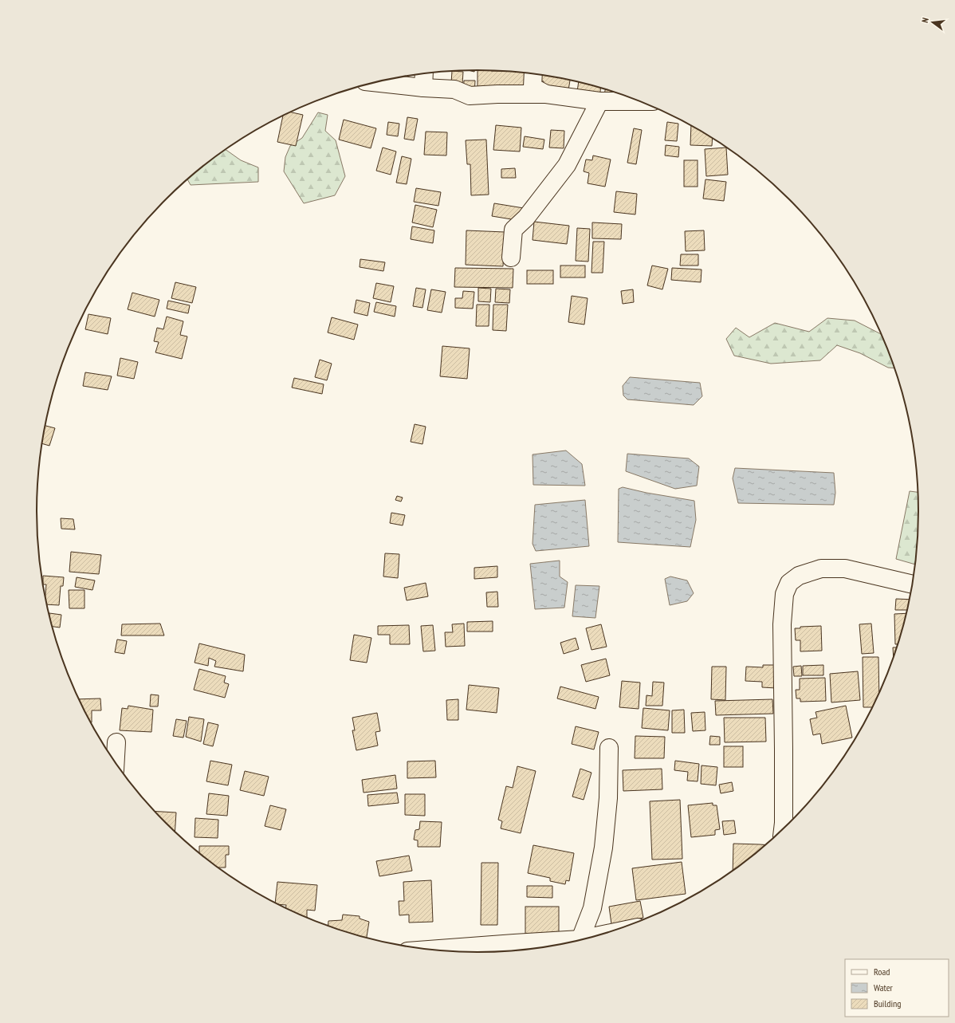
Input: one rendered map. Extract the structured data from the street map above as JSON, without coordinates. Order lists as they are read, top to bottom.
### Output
{
  "legend": ["Road", "Water", "Building"],
  "north": "left"
}
